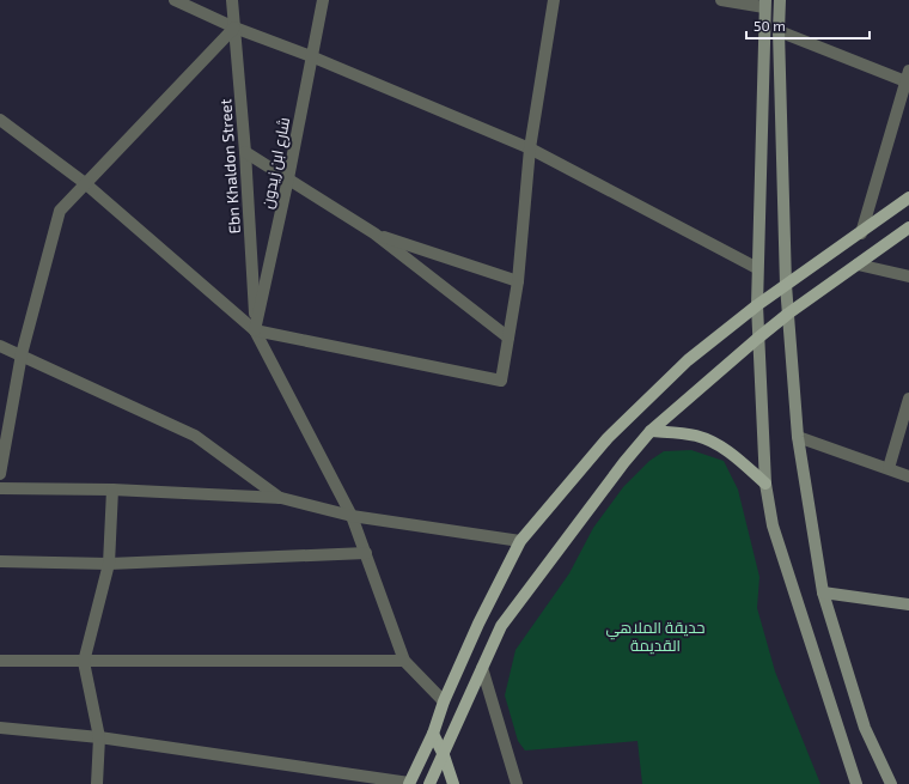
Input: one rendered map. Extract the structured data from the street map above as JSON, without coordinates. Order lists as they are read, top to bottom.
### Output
{
  "streets": {
    "street": ["شارع ابن زيدون", "Ebn Khaldon Street"]
  },
  "crossings": [
    ["شارع ابن زيدون", "Ebn Khaldon Street"]
  ],
  "parks": ["حديقة الملاهي القديمة"],
  "scale_bar": "50 m"
}
